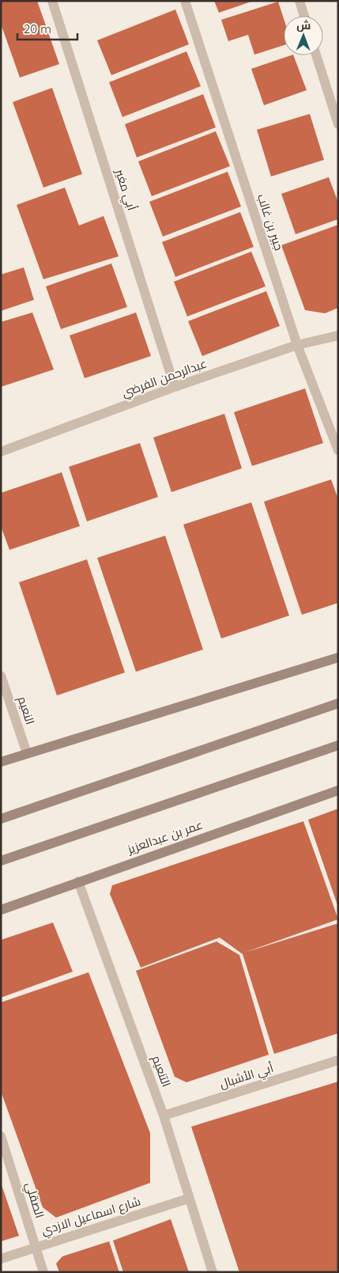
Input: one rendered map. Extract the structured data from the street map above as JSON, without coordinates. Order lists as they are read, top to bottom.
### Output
{
  "streets": {
    "street": [
      "أبي مغير",
      "جبير بن غالب",
      "عبدالرحمن الفرضي",
      "النعيم",
      "عمر بن عبدالعزيز",
      "التنعيم",
      "أبي الأشبال",
      "الصقلي",
      "شارع اسماعيل الازدي"
    ]
  },
  "crossings": [
    ["أبي مغير", "عبدالرحمن الفرضي"],
    ["جبير بن غالب", "عبدالرحمن الفرضي"],
    ["عمر بن عبدالعزيز", "التنعيم"],
    ["التنعيم", "أبي الأشبال"],
    ["التنعيم", "شارع اسماعيل الازدي"],
    ["الصقلي", "شارع اسماعيل الازدي"]
  ],
  "scale_bar": "20 m",
  "north": "top"
}
